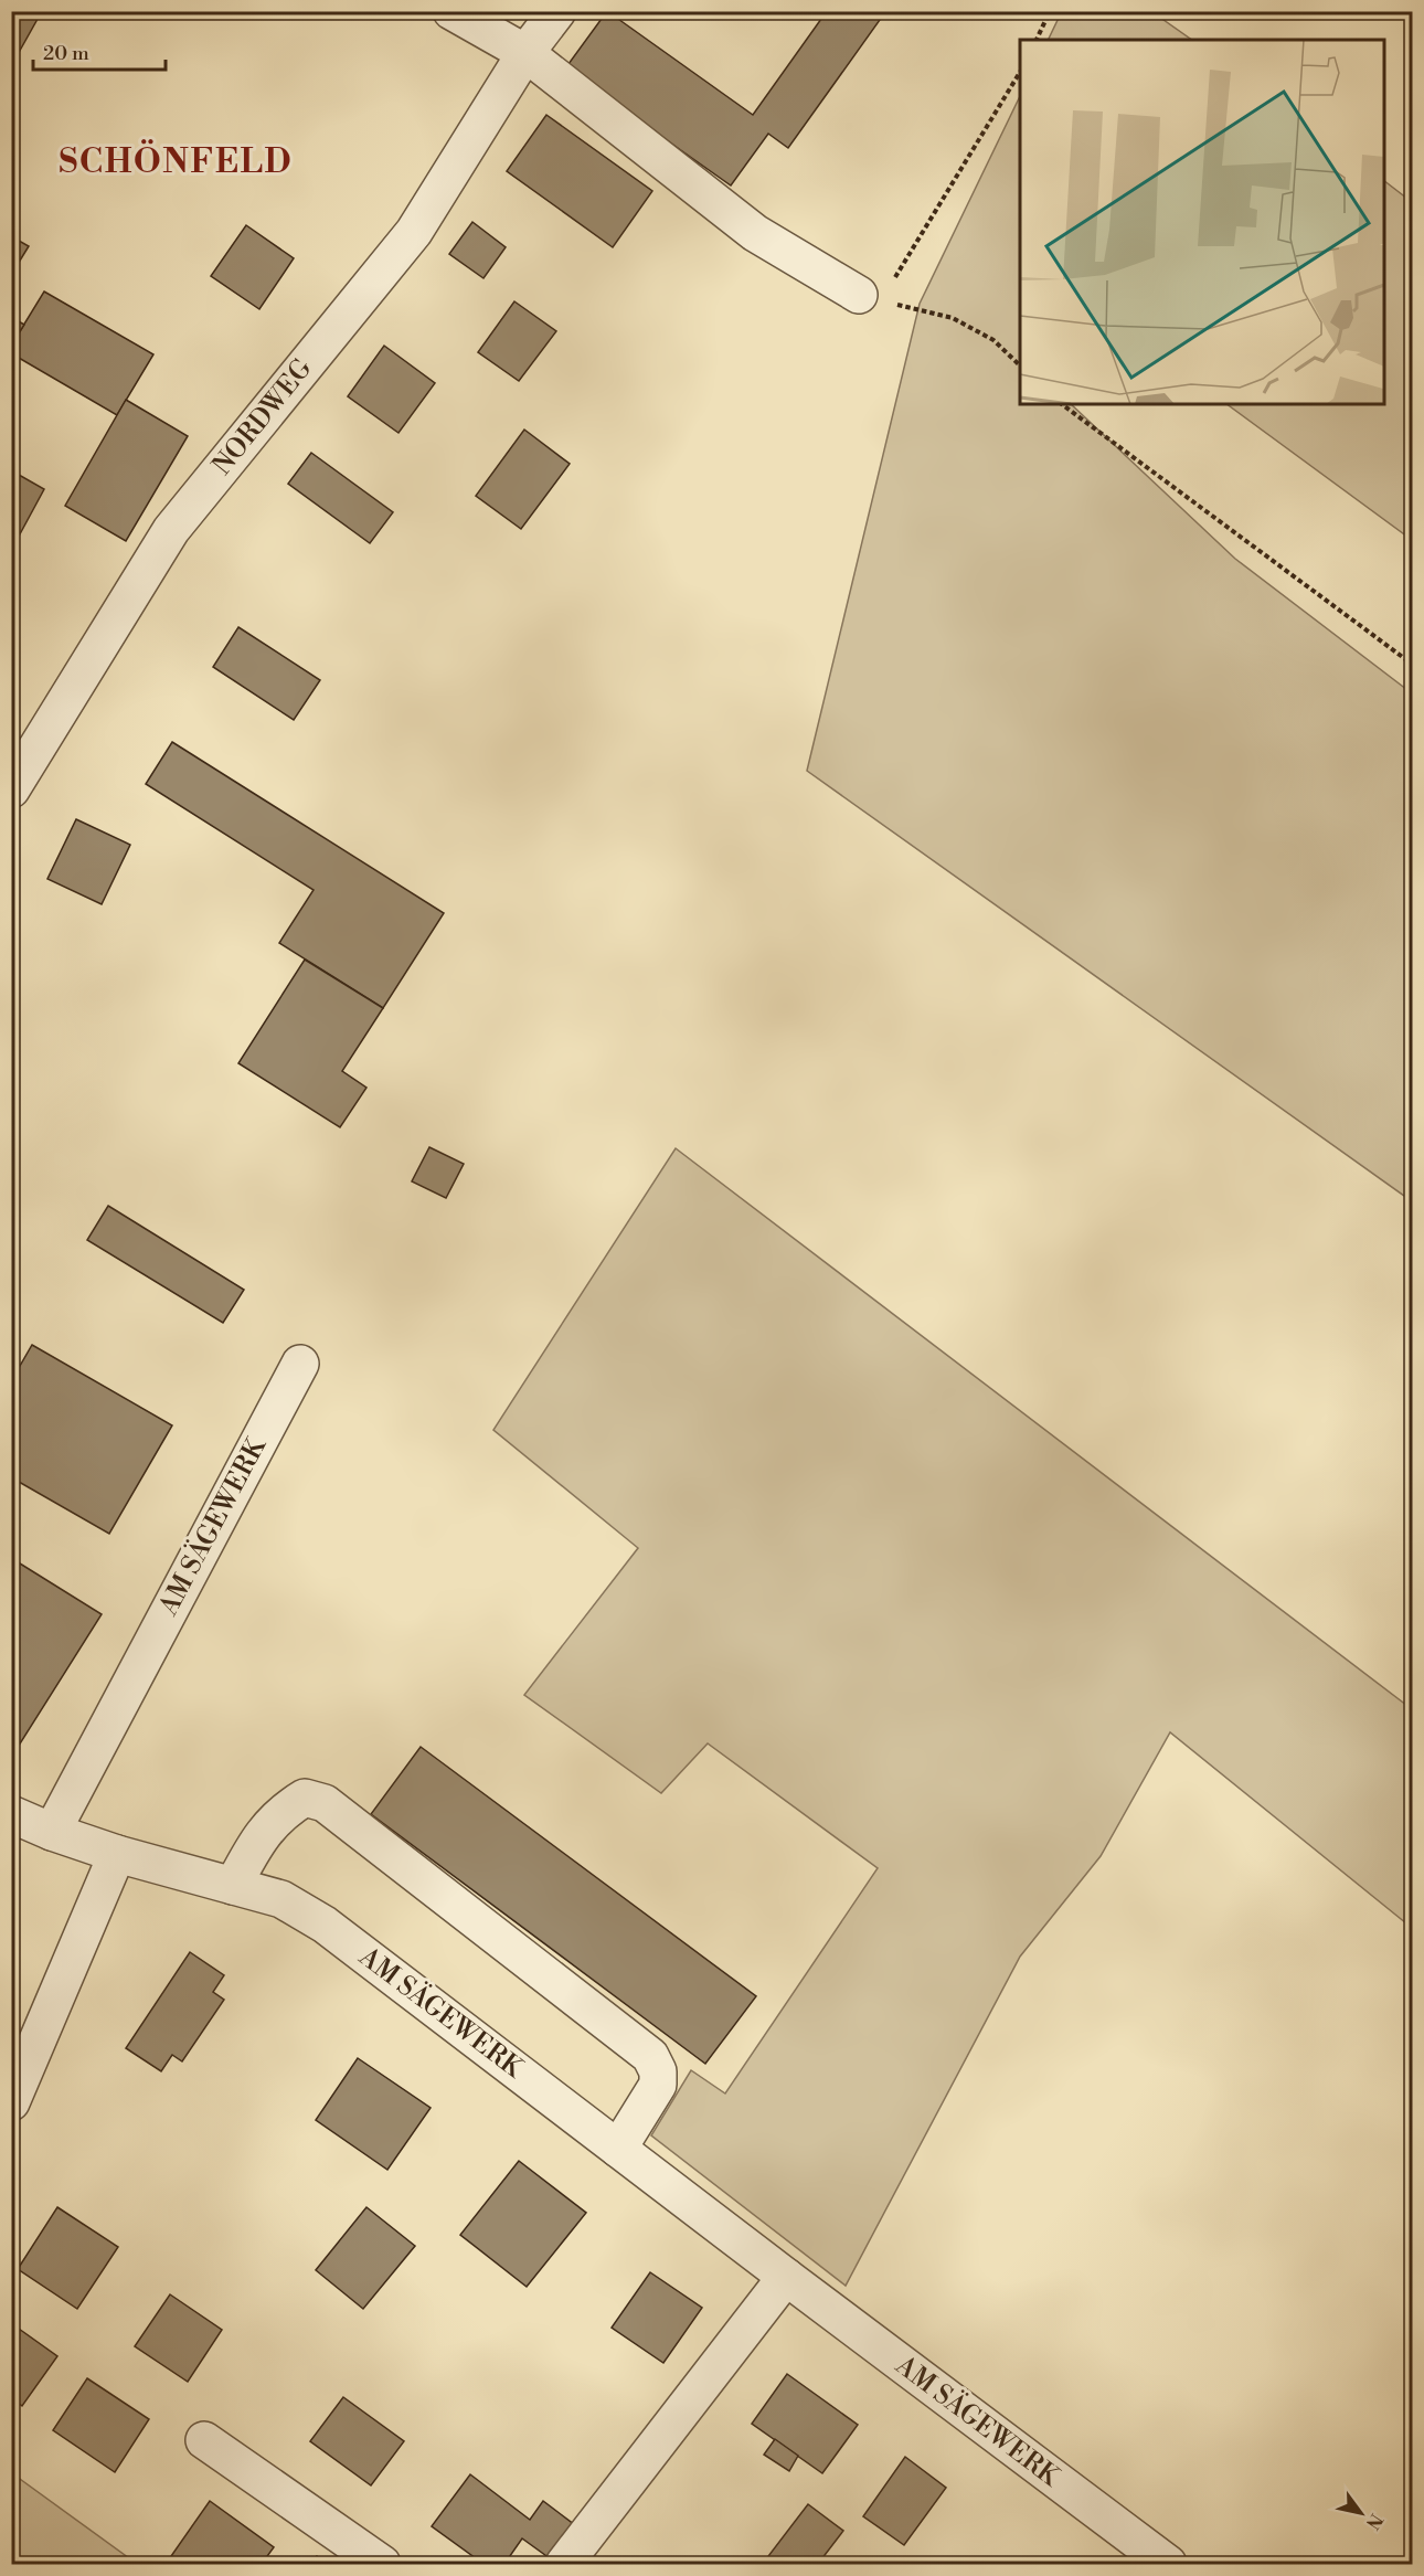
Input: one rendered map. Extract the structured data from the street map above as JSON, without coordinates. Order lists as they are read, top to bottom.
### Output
{
  "streets": {
    "street": ["NORDWEG", "AM SÄGEWERK"]
  },
  "districts": ["SCHÖNFELD"],
  "scale_bar": "20 m",
  "north": "bottom right"
}
